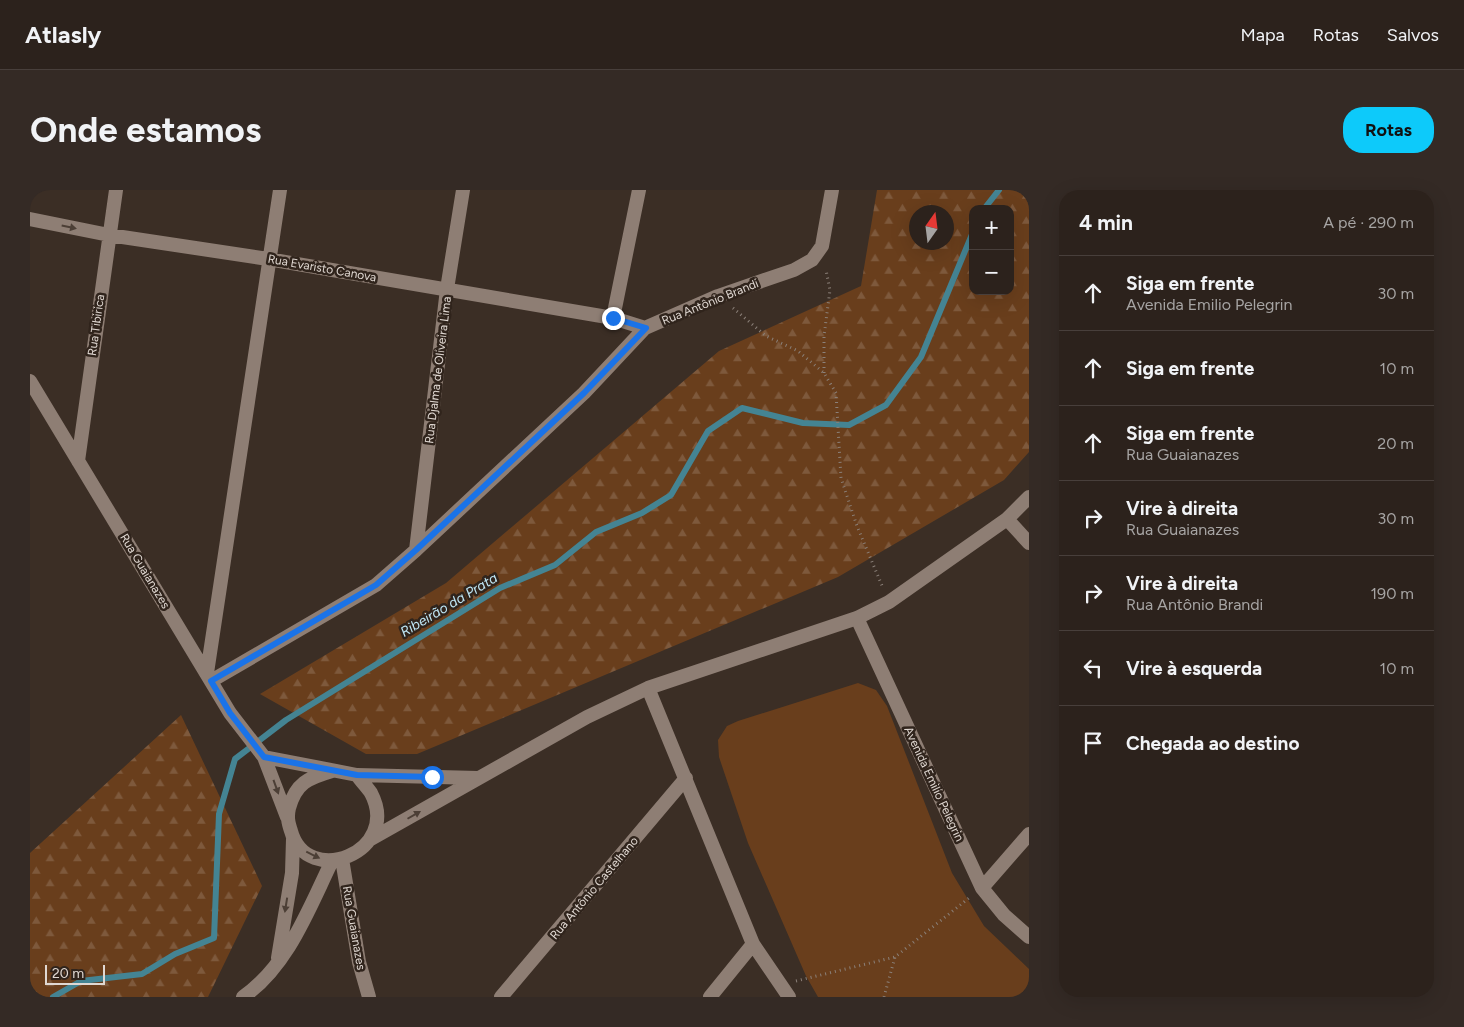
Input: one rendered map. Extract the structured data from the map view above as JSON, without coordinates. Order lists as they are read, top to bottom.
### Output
{
  "streets": {
    "street": [
      "Rua Evaristo Canova",
      "Rua Antônio Brandi",
      "Rua Tibirica",
      "Rua Djalma de Oliveira Lima",
      "Rua Guaianazes",
      "Avenida Emilio Pelegrin",
      "Rua Antônio Castelhano"
    ]
  },
  "crossings": [
    ["Rua Evaristo Canova", "Rua Antônio Brandi"],
    ["Rua Evaristo Canova", "Rua Tibirica"],
    ["Rua Evaristo Canova", "Rua Djalma de Oliveira Lima"],
    ["Rua Antônio Brandi", "Rua Djalma de Oliveira Lima"],
    ["Rua Antônio Brandi", "Rua Guaianazes"],
    ["Rua Tibirica", "Rua Guaianazes"]
  ],
  "water": ["Ribeirão da Prata"],
  "scale_bar": "20 m",
  "north": "top",
  "page": {
    "header": "Atlasly",
    "nav": ["Mapa", "Rotas", "Salvos"],
    "buttons": "Rotas",
    "title": "Onde estamos",
    "heading": ["4 min", "A pé · 290 m"],
    "map_buttons": ["+", "−"],
    "list": [
      ["Siga em frente", "Avenida Emilio Pelegrin", "30 m"],
      ["Siga em frente", "10 m"],
      ["Siga em frente", "Rua Guaianazes", "20 m"],
      ["Vire à direita", "Rua Guaianazes", "30 m"],
      ["Vire à direita", "Rua Antônio Brandi", "190 m"],
      ["Vire à esquerda", "10 m"],
      "Chegada ao destino"
    ],
    "scale": "20 m"
  }
}
